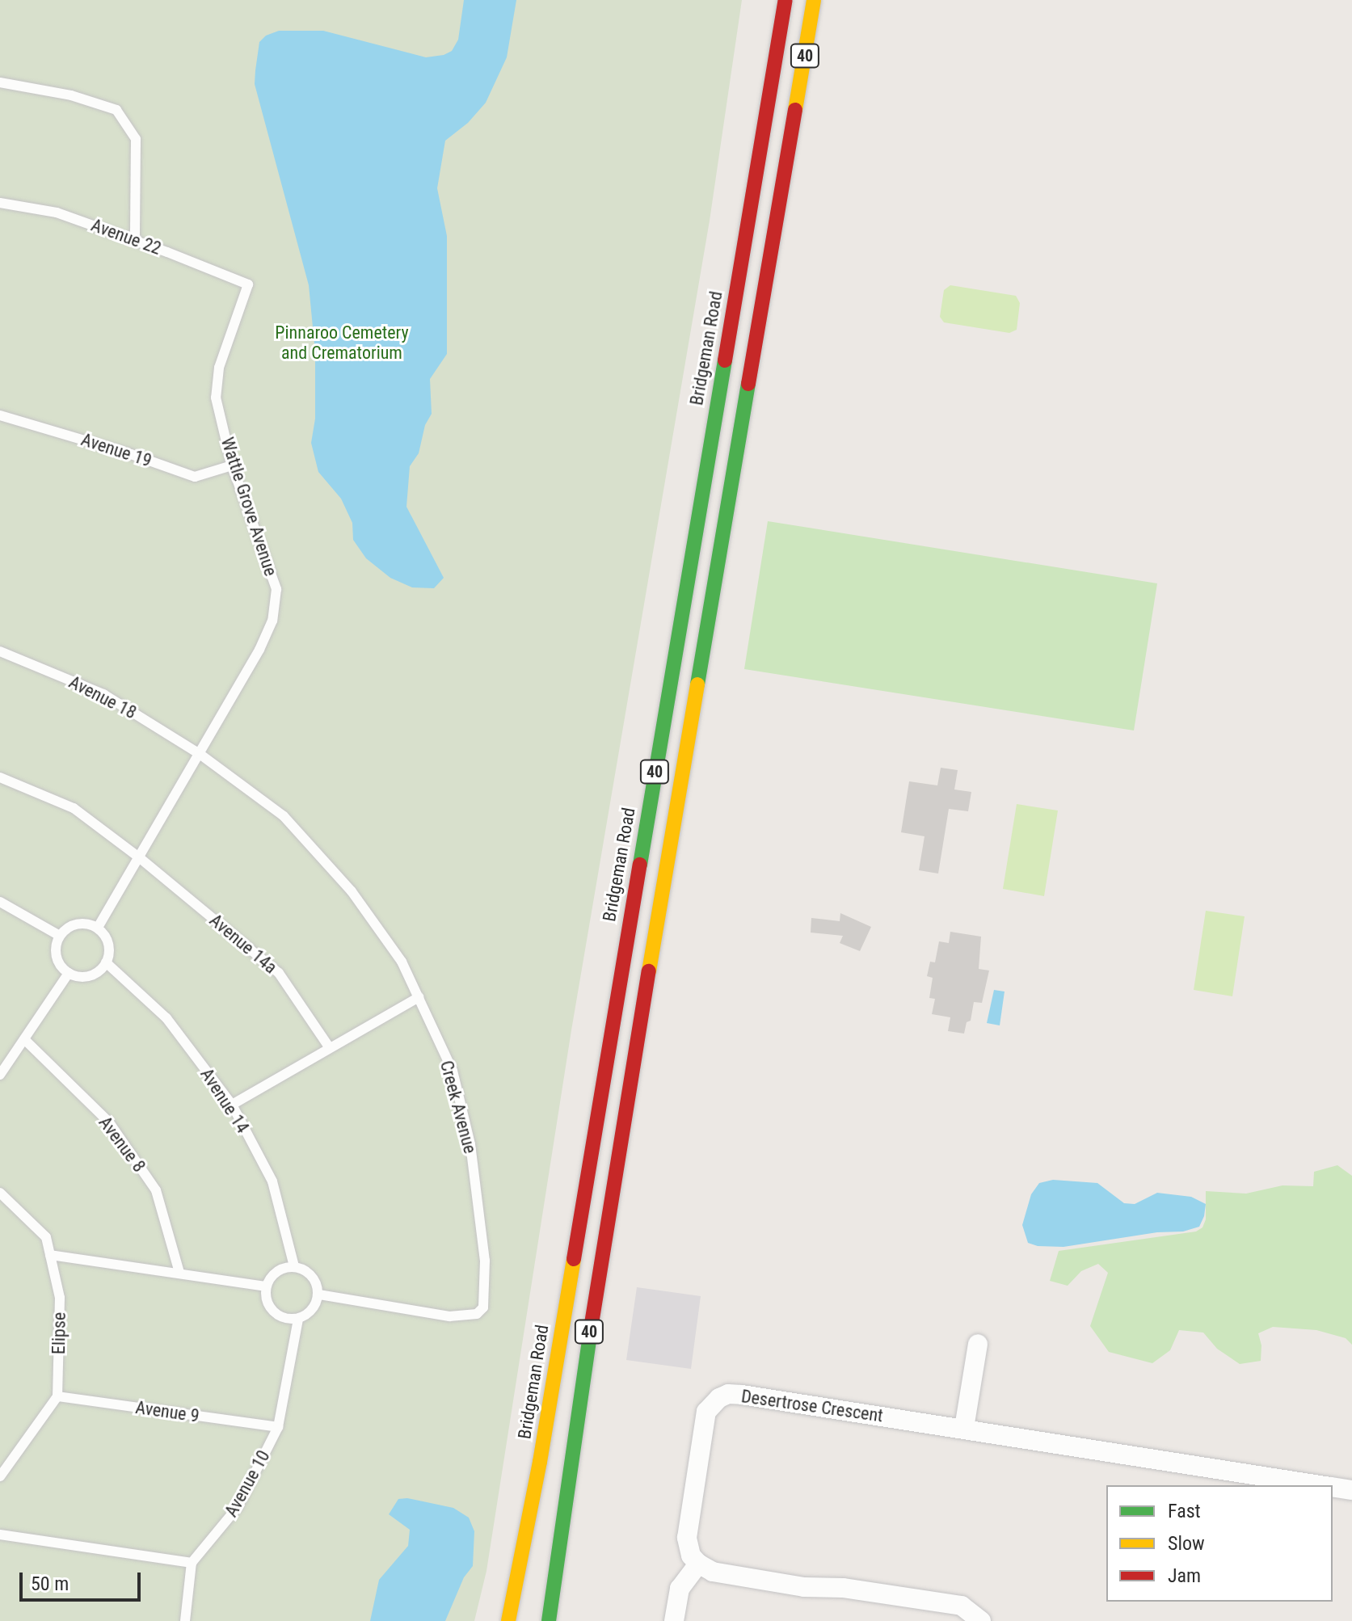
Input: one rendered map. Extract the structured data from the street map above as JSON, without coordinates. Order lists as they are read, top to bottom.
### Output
{
  "streets": {
    "main road": ["40", "Bridgeman Road"],
    "street": ["Desertrose Crescent"],
    "lane": [
      "Avenue 22",
      "Avenue 19",
      "Wattle Grove Avenue",
      "Avenue 18",
      "Avenue 14a",
      "Avenue 14",
      "Creek Avenue",
      "Avenue 8",
      "Elipse",
      "Avenue 9",
      "Avenue 10"
    ]
  },
  "crossings": [
    ["Avenue 22", "Wattle Grove Avenue"],
    ["Avenue 19", "Wattle Grove Avenue"],
    ["Wattle Grove Avenue", "Avenue 18"],
    ["Wattle Grove Avenue", "Avenue 14a"],
    ["Wattle Grove Avenue", "Avenue 14"],
    ["Wattle Grove Avenue", "Creek Avenue"],
    ["Avenue 18", "Creek Avenue"],
    ["Avenue 14", "Creek Avenue"],
    ["Avenue 14", "Avenue 10"],
    ["Creek Avenue", "Avenue 10"],
    ["Elipse", "Avenue 9"],
    ["Avenue 9", "Avenue 10"]
  ],
  "parks": ["Pinnaroo Cemetery and Crematorium"],
  "legend": ["Fast", "Slow", "Jam"],
  "scale_bar": "50 m"
}
